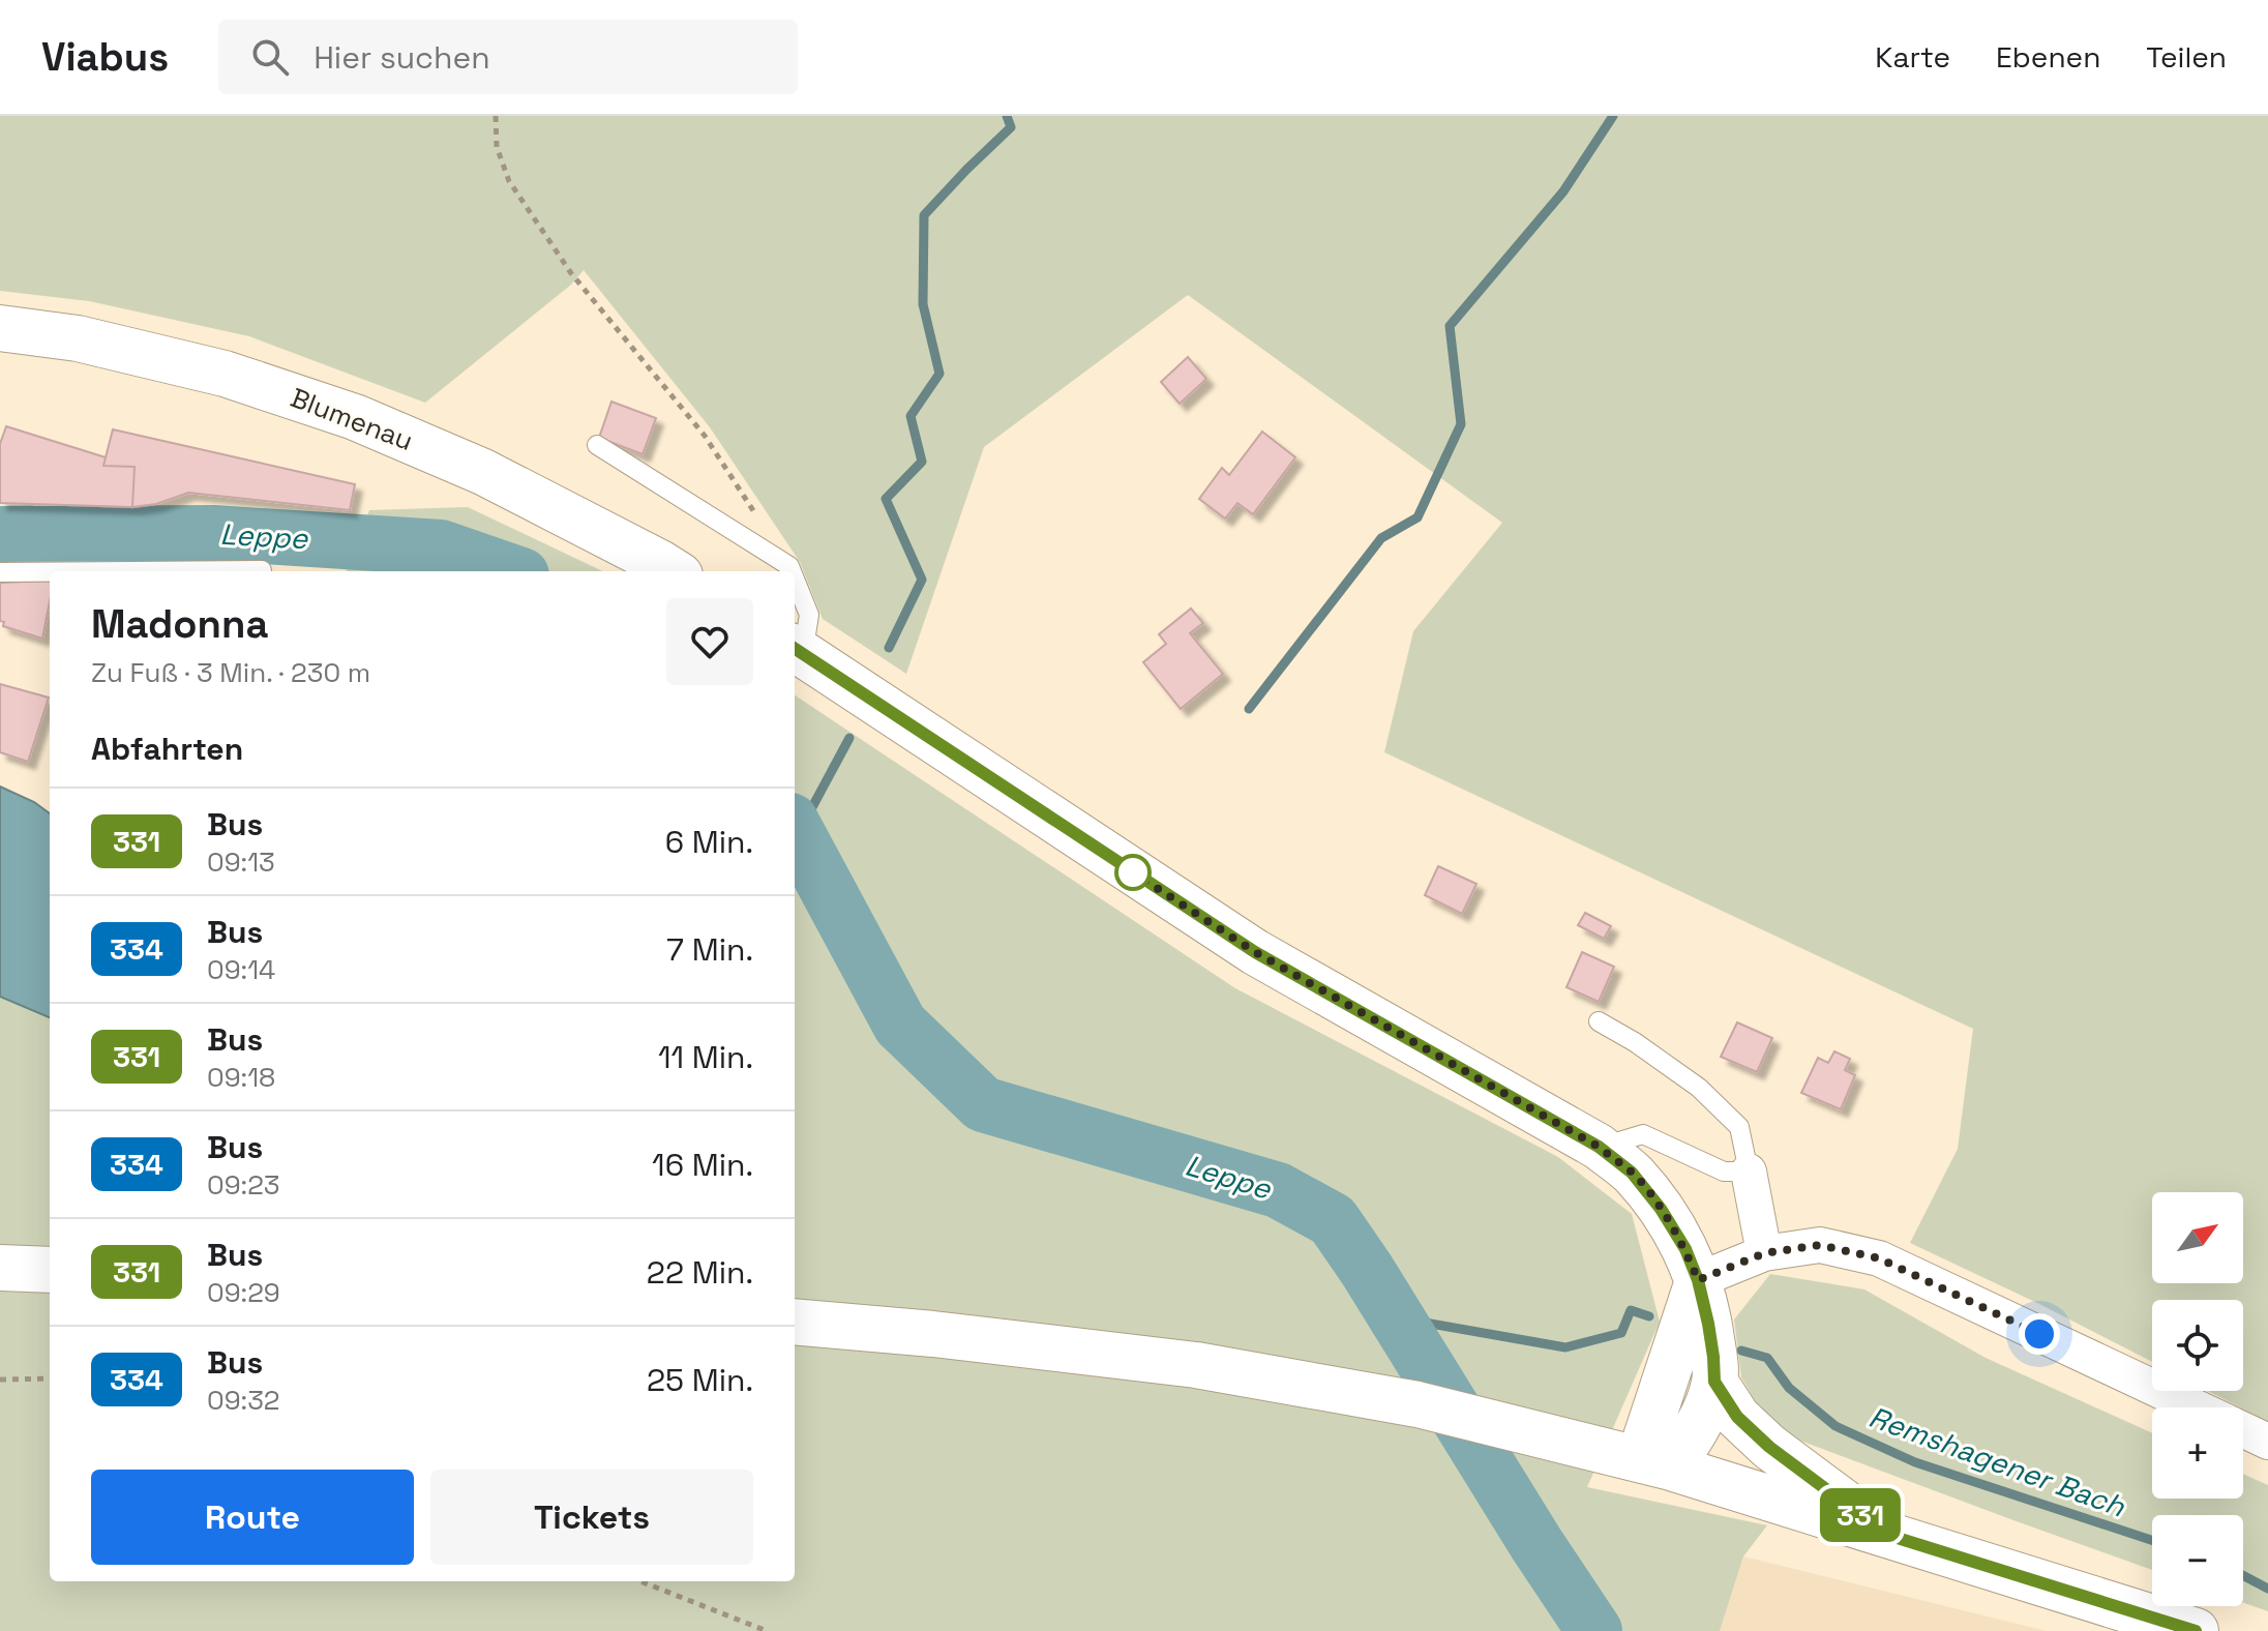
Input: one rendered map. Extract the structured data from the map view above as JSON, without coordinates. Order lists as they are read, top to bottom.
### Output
{
  "streets": {
    "main road": ["Blumenau"]
  },
  "water": ["Leppe", "Remshagener Bach"],
  "lines": ["bus line 331"],
  "north": "top right",
  "page": {
    "header": "Viabus",
    "search": "Hier suchen",
    "nav": ["Karte", "Ebenen", "Teilen"],
    "on_map": "331",
    "heading": [
      ["Madonna", "Zu Fuß · 3 Min. · 230 m"],
      "Abfahrten"
    ],
    "list": [
      {
        "mark": "331",
        "name": "Bus",
        "note": "09:13",
        "value": "6 Min."
      },
      {
        "mark": "334",
        "name": "Bus",
        "note": "09:14",
        "value": "7 Min."
      },
      {
        "mark": "331",
        "name": "Bus",
        "note": "09:18",
        "value": "11 Min."
      },
      {
        "mark": "334",
        "name": "Bus",
        "note": "09:23",
        "value": "16 Min."
      },
      {
        "mark": "331",
        "name": "Bus",
        "note": "09:29",
        "value": "22 Min."
      },
      {
        "mark": "334",
        "name": "Bus",
        "note": "09:32",
        "value": "25 Min."
      }
    ],
    "map_buttons": ["+", "−"],
    "buttons": ["Route", "Tickets"]
  }
}
